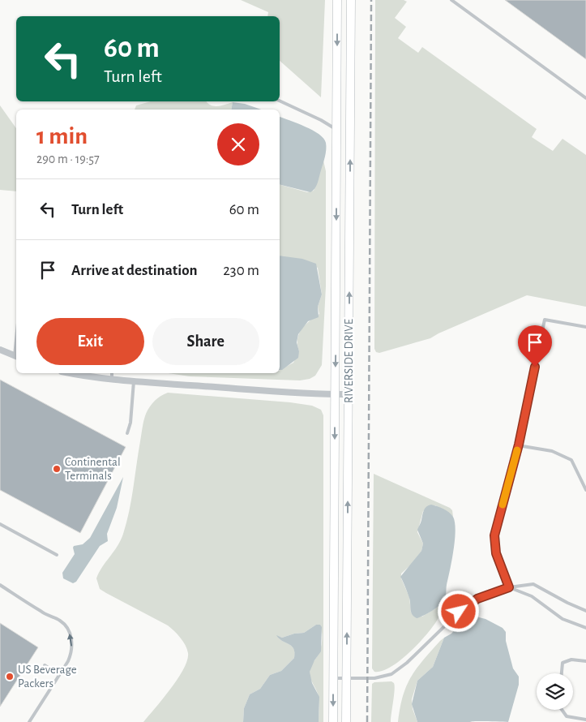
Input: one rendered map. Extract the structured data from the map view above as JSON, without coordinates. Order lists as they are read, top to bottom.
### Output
{
  "streets": {
    "main road": ["RIVERSIDE DRIVE"]
  },
  "places": ["Continental Terminals", "US Beverage Packers"],
  "page": {
    "turn": ["60 m", "Turn left"],
    "heading": ["1 min", "290 m · 19:57"],
    "list": [
      {
        "name": "Turn left",
        "value": "60 m"
      },
      {
        "name": "Arrive at destination",
        "value": "230 m"
      }
    ],
    "buttons": ["Exit", "Share"]
  }
}
